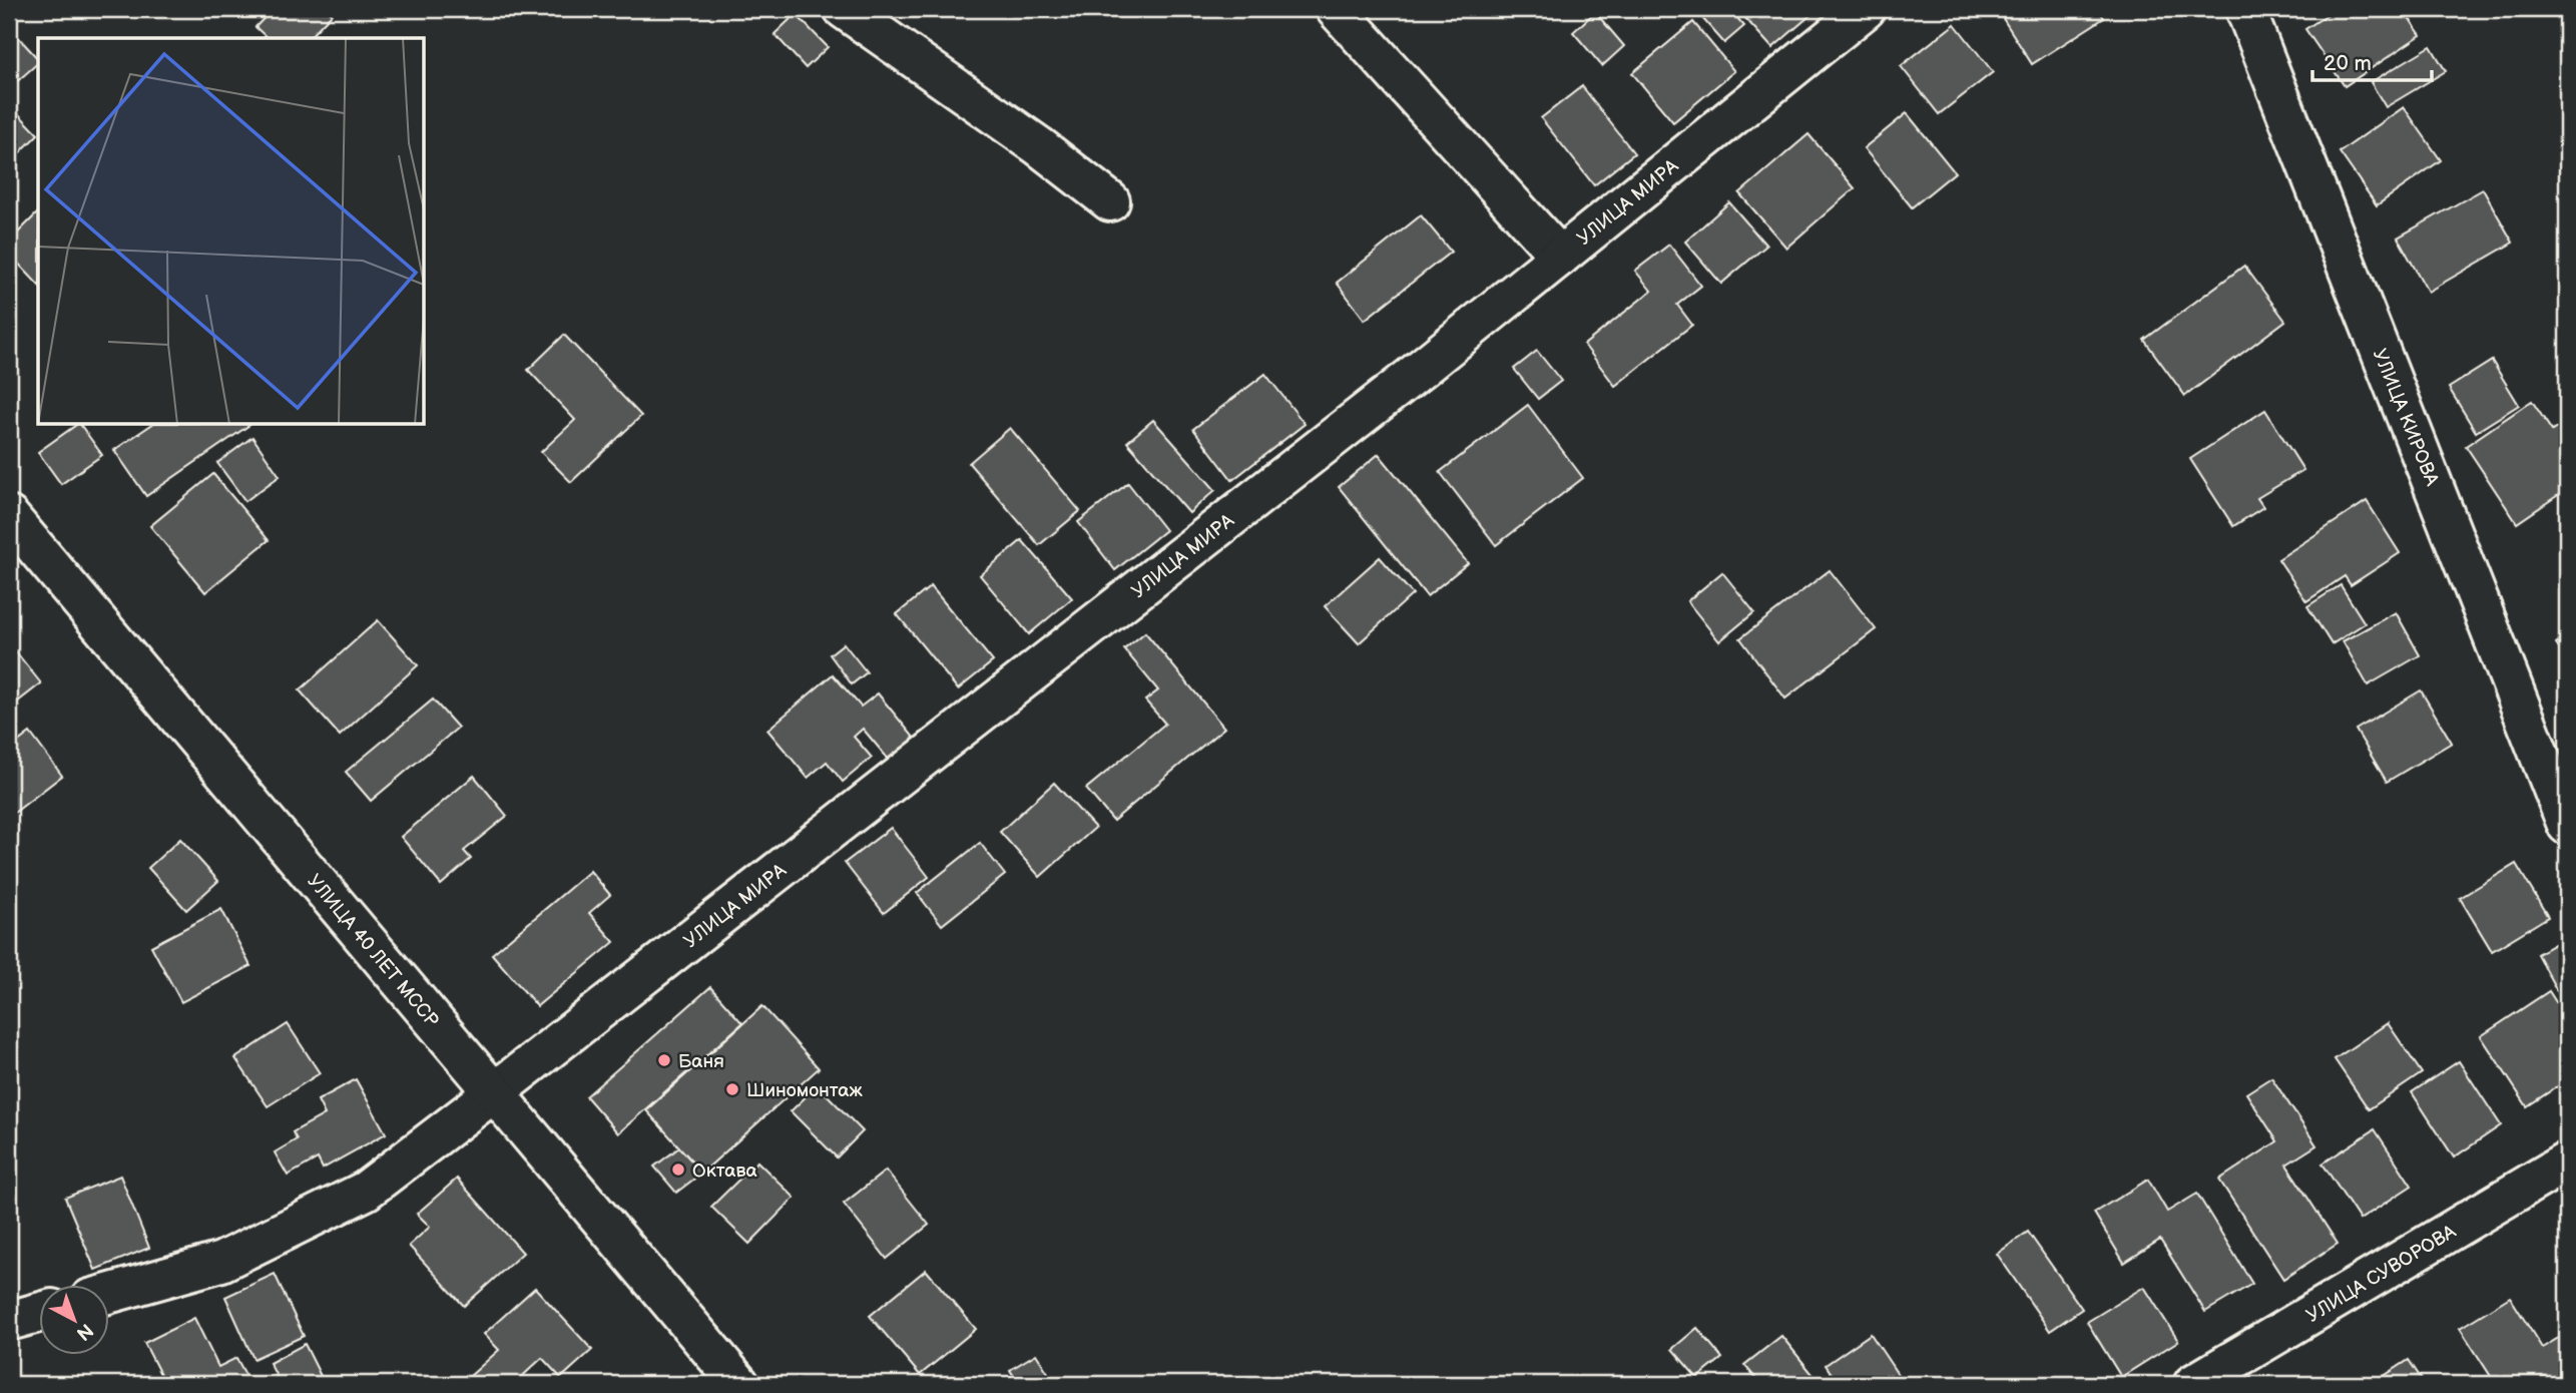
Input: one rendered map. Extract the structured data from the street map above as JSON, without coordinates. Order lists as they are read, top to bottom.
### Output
{
  "streets": {
    "street": [
      "УЛИЦА МИРА",
      "УЛИЦА КИРОВА",
      "УЛИЦА 40 ЛЕТ МССР",
      "УЛИЦА СУВОРОВА"
    ]
  },
  "crossings": [
    ["УЛИЦА МИРА", "УЛИЦА 40 ЛЕТ МССР"]
  ],
  "places": ["Баня", "Шиномонтаж", "Октава"],
  "scale_bar": "20 m",
  "north": "bottom right"
}
